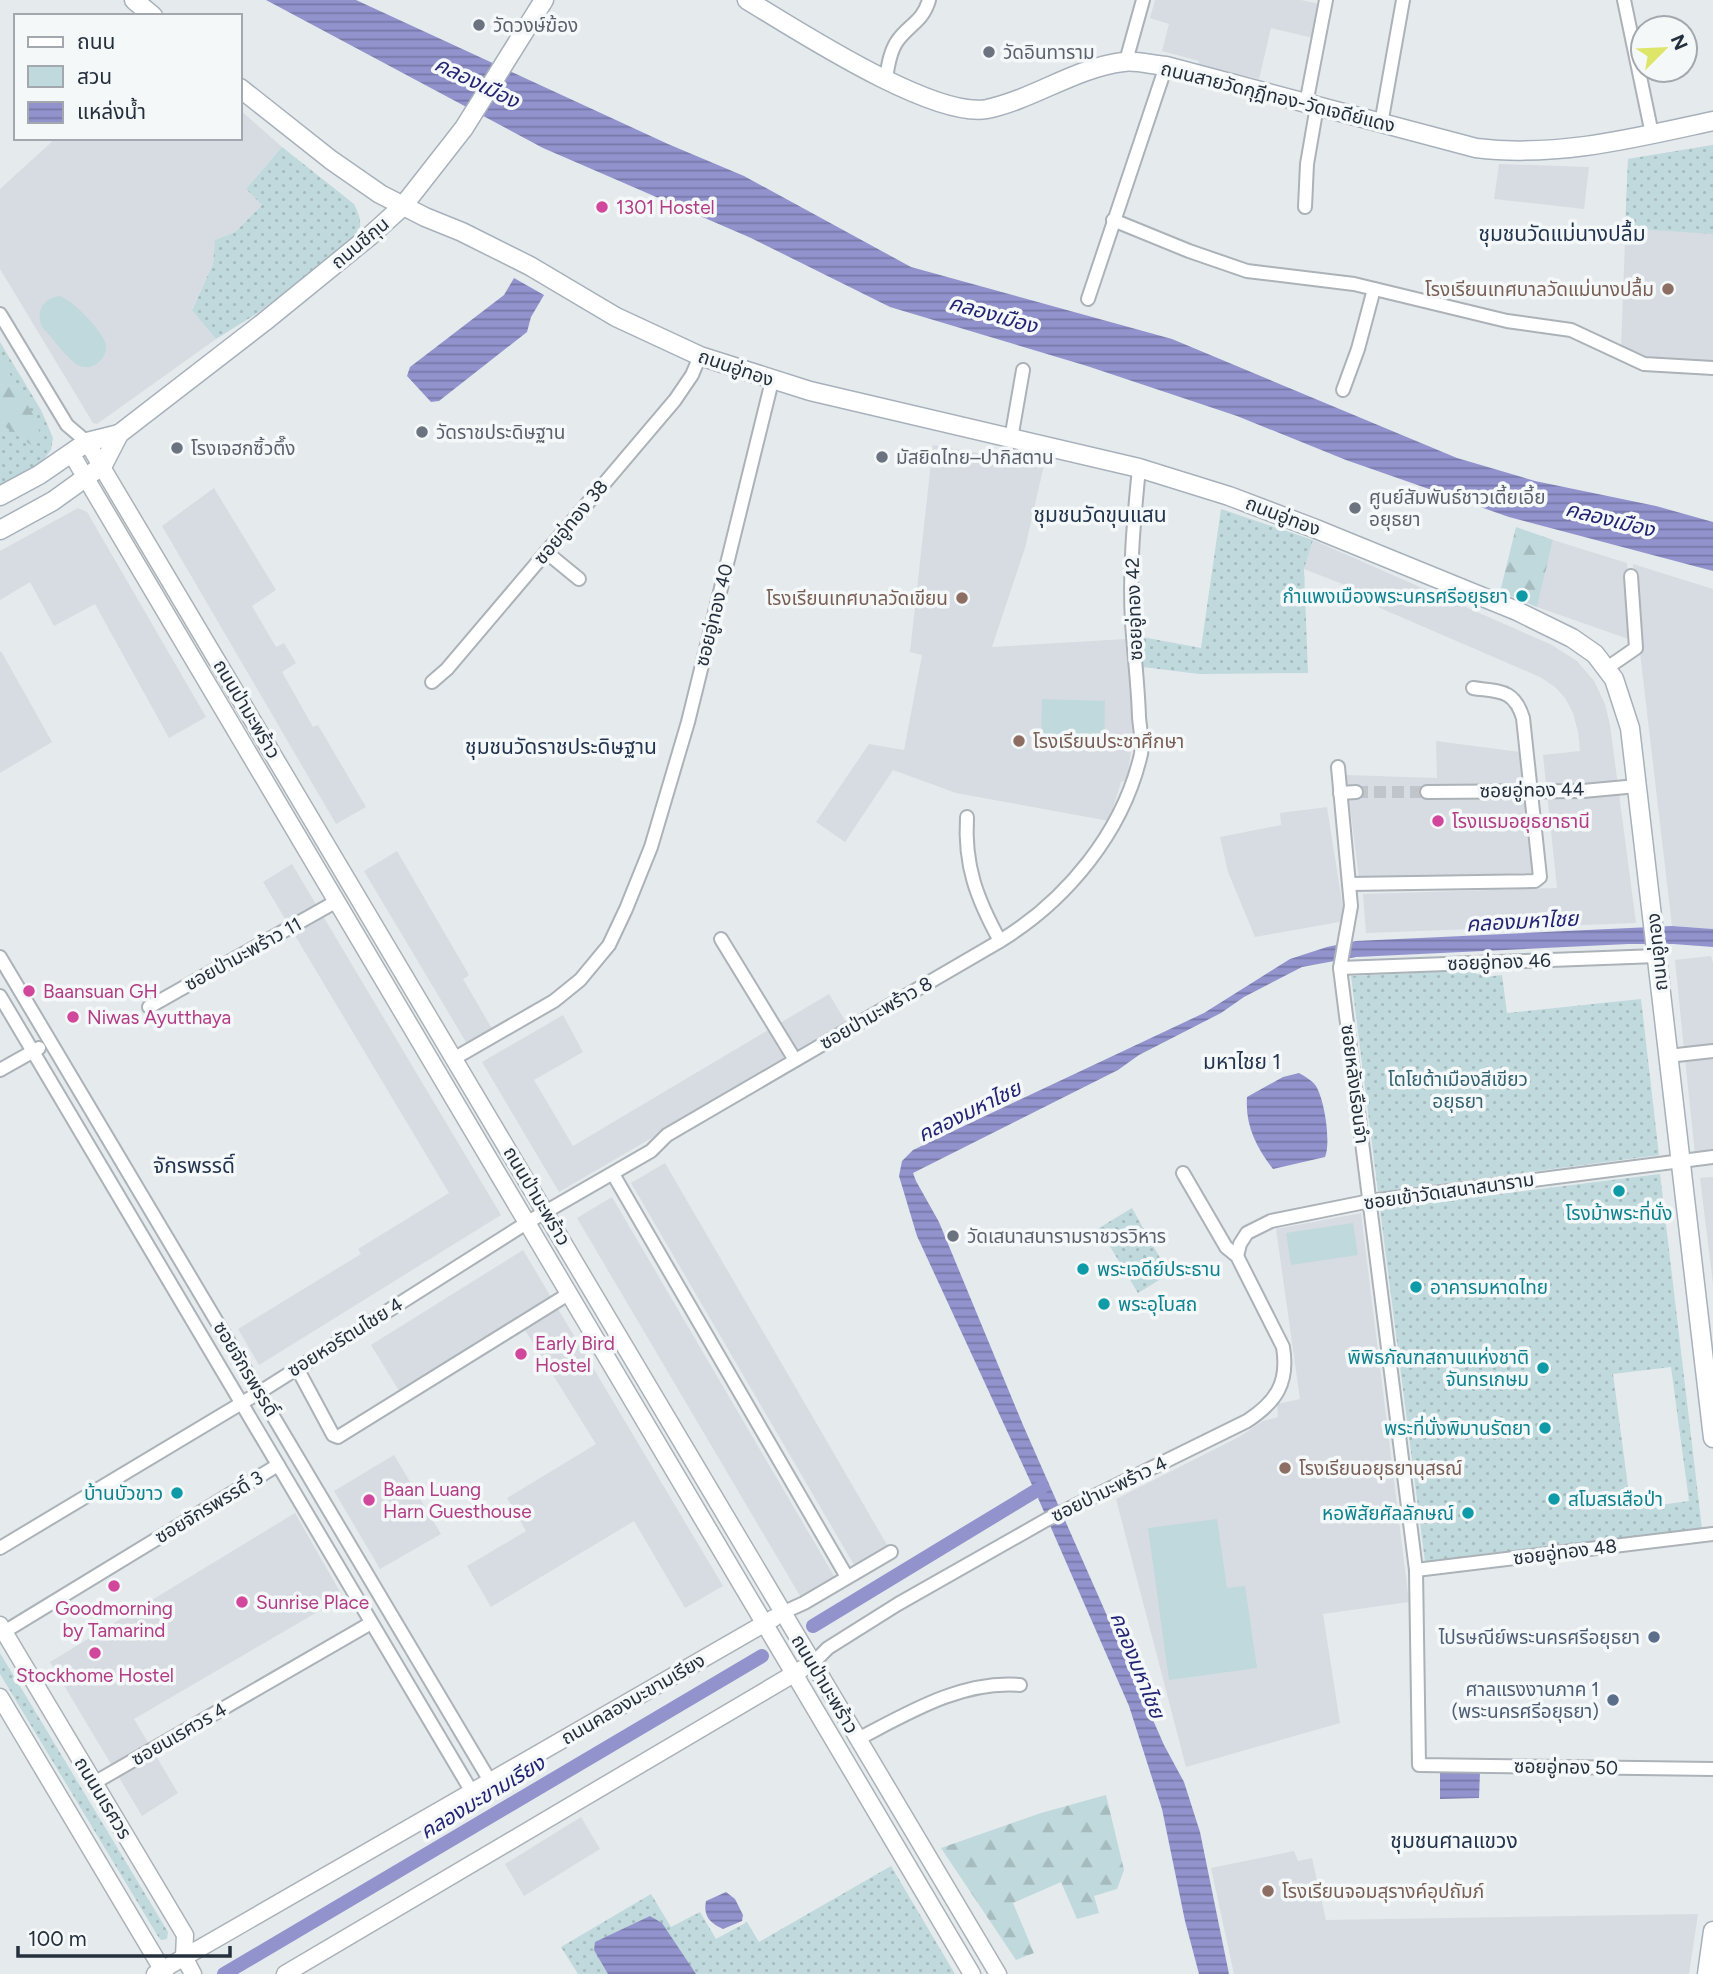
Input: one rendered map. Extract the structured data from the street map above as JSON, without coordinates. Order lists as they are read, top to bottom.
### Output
{
  "streets": {
    "main road": ["ถนนสายวัดกุฎีทอง-วัดเจดีย์แดง", "ถนนชีกุน", "ถนนอู่ทอง"],
    "street": [
      "ซอยอู่ทอง 38",
      "ซอยอู่ทอง 42",
      "ซอยอู่ทอง 40",
      "ถนนป่ามะพร้าว",
      "ซอยอู่ทอง 44",
      "ซอยป่ามะพร้าว 11",
      "ซอยอู่ทอง 46",
      "ซอยป่ามะพร้าว 8",
      "ซอยหลังเรือนจำ",
      "ซอยเข้าวัดเสนาสนาราม",
      "ซอยหอรัตนไชย 4",
      "ซอยจักรพรรดิ์",
      "ซอยป่ามะพร้าว 4",
      "ซอยจักรพรรดิ์ 3",
      "ซอยอู่ทอง 48",
      "ถนนคลองมะขามเรียง",
      "ซอยนเรศวร 4",
      "ซอยอู่ทอง 50",
      "ถนนนเรศวร"
    ]
  },
  "crossings": [
    ["ถนนชีกุน", "ถนนอู่ทอง"],
    ["ถนนชีกุน", "ถนนป่ามะพร้าว"],
    ["ถนนอู่ทอง", "ซอยอู่ทอง 38"],
    ["ถนนอู่ทอง", "ซอยอู่ทอง 42"],
    ["ถนนอู่ทอง", "ซอยอู่ทอง 40"],
    ["ถนนอู่ทอง", "ซอยอู่ทอง 44"],
    ["ถนนอู่ทอง", "ซอยอู่ทอง 46"],
    ["ถนนอู่ทอง", "ซอยเข้าวัดเสนาสนาราม"],
    ["ซอยอู่ทอง 42", "ซอยป่ามะพร้าว 8"],
    ["ซอยอู่ทอง 40", "ถนนป่ามะพร้าว"],
    ["ถนนป่ามะพร้าว", "ซอยป่ามะพร้าว 11"],
    ["ถนนป่ามะพร้าว", "ซอยป่ามะพร้าว 8"],
    ["ถนนป่ามะพร้าว", "ซอยหอรัตนไชย 4"],
    ["ถนนป่ามะพร้าว", "ซอยป่ามะพร้าว 4"],
    ["ถนนป่ามะพร้าว", "ถนนคลองมะขามเรียง"],
    ["ซอยอู่ทอง 46", "ซอยหลังเรือนจำ"],
    ["ซอยป่ามะพร้าว 8", "ซอยหอรัตนไชย 4"],
    ["ซอยหลังเรือนจำ", "ซอยเข้าวัดเสนาสนาราม"],
    ["ซอยหลังเรือนจำ", "ซอยอู่ทอง 48"],
    ["ซอยหลังเรือนจำ", "ซอยอู่ทอง 50"],
    ["ซอยเข้าวัดเสนาสนาราม", "ซอยป่ามะพร้าว 4"],
    ["ซอยหอรัตนไชย 4", "ซอยจักรพรรดิ์"],
    ["ซอยจักรพรรดิ์", "ซอยจักรพรรดิ์ 3"],
    ["ซอยจักรพรรดิ์", "ถนนคลองมะขามเรียง"],
    ["ซอยจักรพรรดิ์", "ซอยนเรศวร 4"],
    ["ซอยจักรพรรดิ์ 3", "ถนนนเรศวร"],
    ["ถนนคลองมะขามเรียง", "ถนนนเรศวร"],
    ["ซอยนเรศวร 4", "ถนนนเรศวร"]
  ],
  "districts": [
    "ชุมชนวัดแม่นางปลื้ม",
    "ชุมชนวัดขุนแสน",
    "ชุมชนวัดราชประดิษฐาน",
    "มหาไชย 1",
    "จักรพรรดิ์",
    "ชุมชนศาลแขวง"
  ],
  "water": ["คลองเมือง", "คลองมหาไชย", "คลองมะขามเรียง"],
  "parks": ["โตโยต้าเมืองสีเขียว อยุธยา"],
  "places": [
    "วัดวงษ์ฆ้อง",
    "วัดอินทาราม",
    "1301 Hostel",
    "โรงเรียนเทศบาลวัดแม่นางปลื้ม",
    "วัดราชประดิษฐาน",
    "โรงเจฮกซิ้วตึ๊ง",
    "มัสยิดไทย–ปากิสตาน",
    "ศูนย์สัมพันธ์ชาวเตี้ยเอี้ย อยุธยา",
    "กำแพงเมืองพระนครศรีอยุธยา",
    "โรงเรียนเทศบาลวัดเขียน",
    "โรงเรียนประชาศึกษา",
    "โรงแรมอยุธยาธานี",
    "Baansuan GH",
    "Niwas Ayutthaya",
    "โรงม้าพระที่นั่ง",
    "วัดเสนาสนารามราชวรวิหาร",
    "พระเจดีย์ประธาน",
    "อาคารมหาดไทย",
    "พระอุโบสถ",
    "Early Bird Hostel",
    "พิพิธภัณฑสถานแห่งชาติ จันทรเกษม",
    "พระที่นั่งพิมานรัตยา",
    "โรงเรียนอยุธยานุสรณ์",
    "บ้านบัวขาว",
    "สโมสรเสือป่า",
    "Baan Luang Harn Guesthouse",
    "หอพิสัยศัลลักษณ์",
    "Goodmorning by Tamarind",
    "Sunrise Place",
    "ไปรษณีย์พระนครศรีอยุธยา",
    "Stockhome Hostel",
    "ศาลแรงงานภาค 1 (พระนครศรีอยุธยา)",
    "โรงเรียนจอมสุรางค์อุปถัมภ์"
  ],
  "legend": ["ถนน", "สวน", "แหล่งน้ำ"],
  "scale_bar": "100 m",
  "north": "top right"
}
